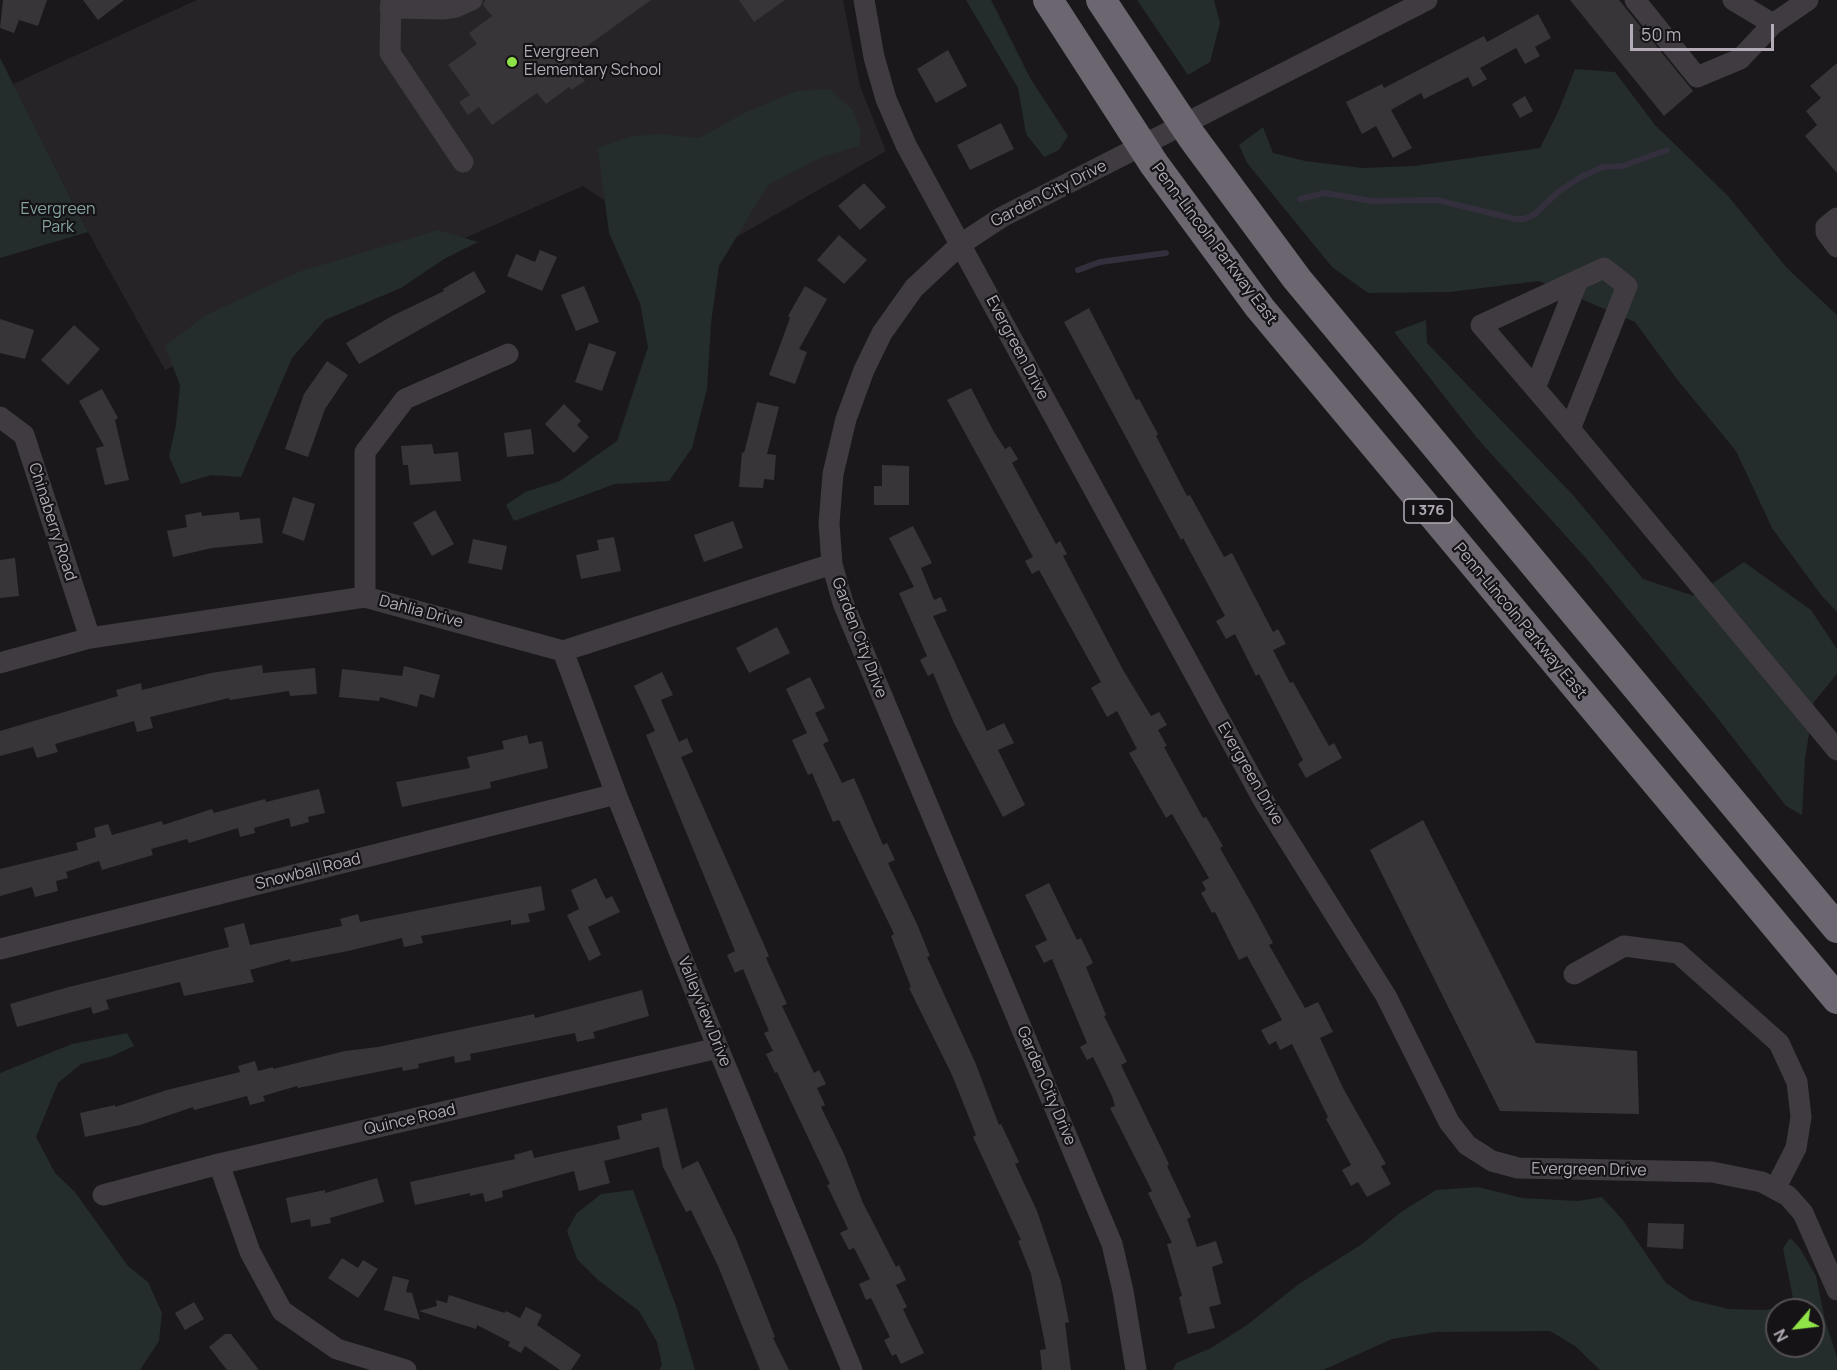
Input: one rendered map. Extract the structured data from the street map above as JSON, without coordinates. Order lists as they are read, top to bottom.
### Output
{
  "streets": {
    "highway": ["Penn-Lincoln Parkway East", "I 376"],
    "street": [
      "Garden City Drive",
      "Evergreen Drive",
      "Chinaberry Road",
      "Dahlia Drive",
      "Snowball Road",
      "Valleyview Drive",
      "Quince Road"
    ]
  },
  "crossings": [
    ["Garden City Drive", "Evergreen Drive"],
    ["Chinaberry Road", "Dahlia Drive"],
    ["Dahlia Drive", "Valleyview Drive"],
    ["Snowball Road", "Valleyview Drive"],
    ["Valleyview Drive", "Quince Road"]
  ],
  "parks": ["Evergreen Park"],
  "places": ["Evergreen Elementary School"],
  "scale_bar": "50 m",
  "north": "bottom left"
}
